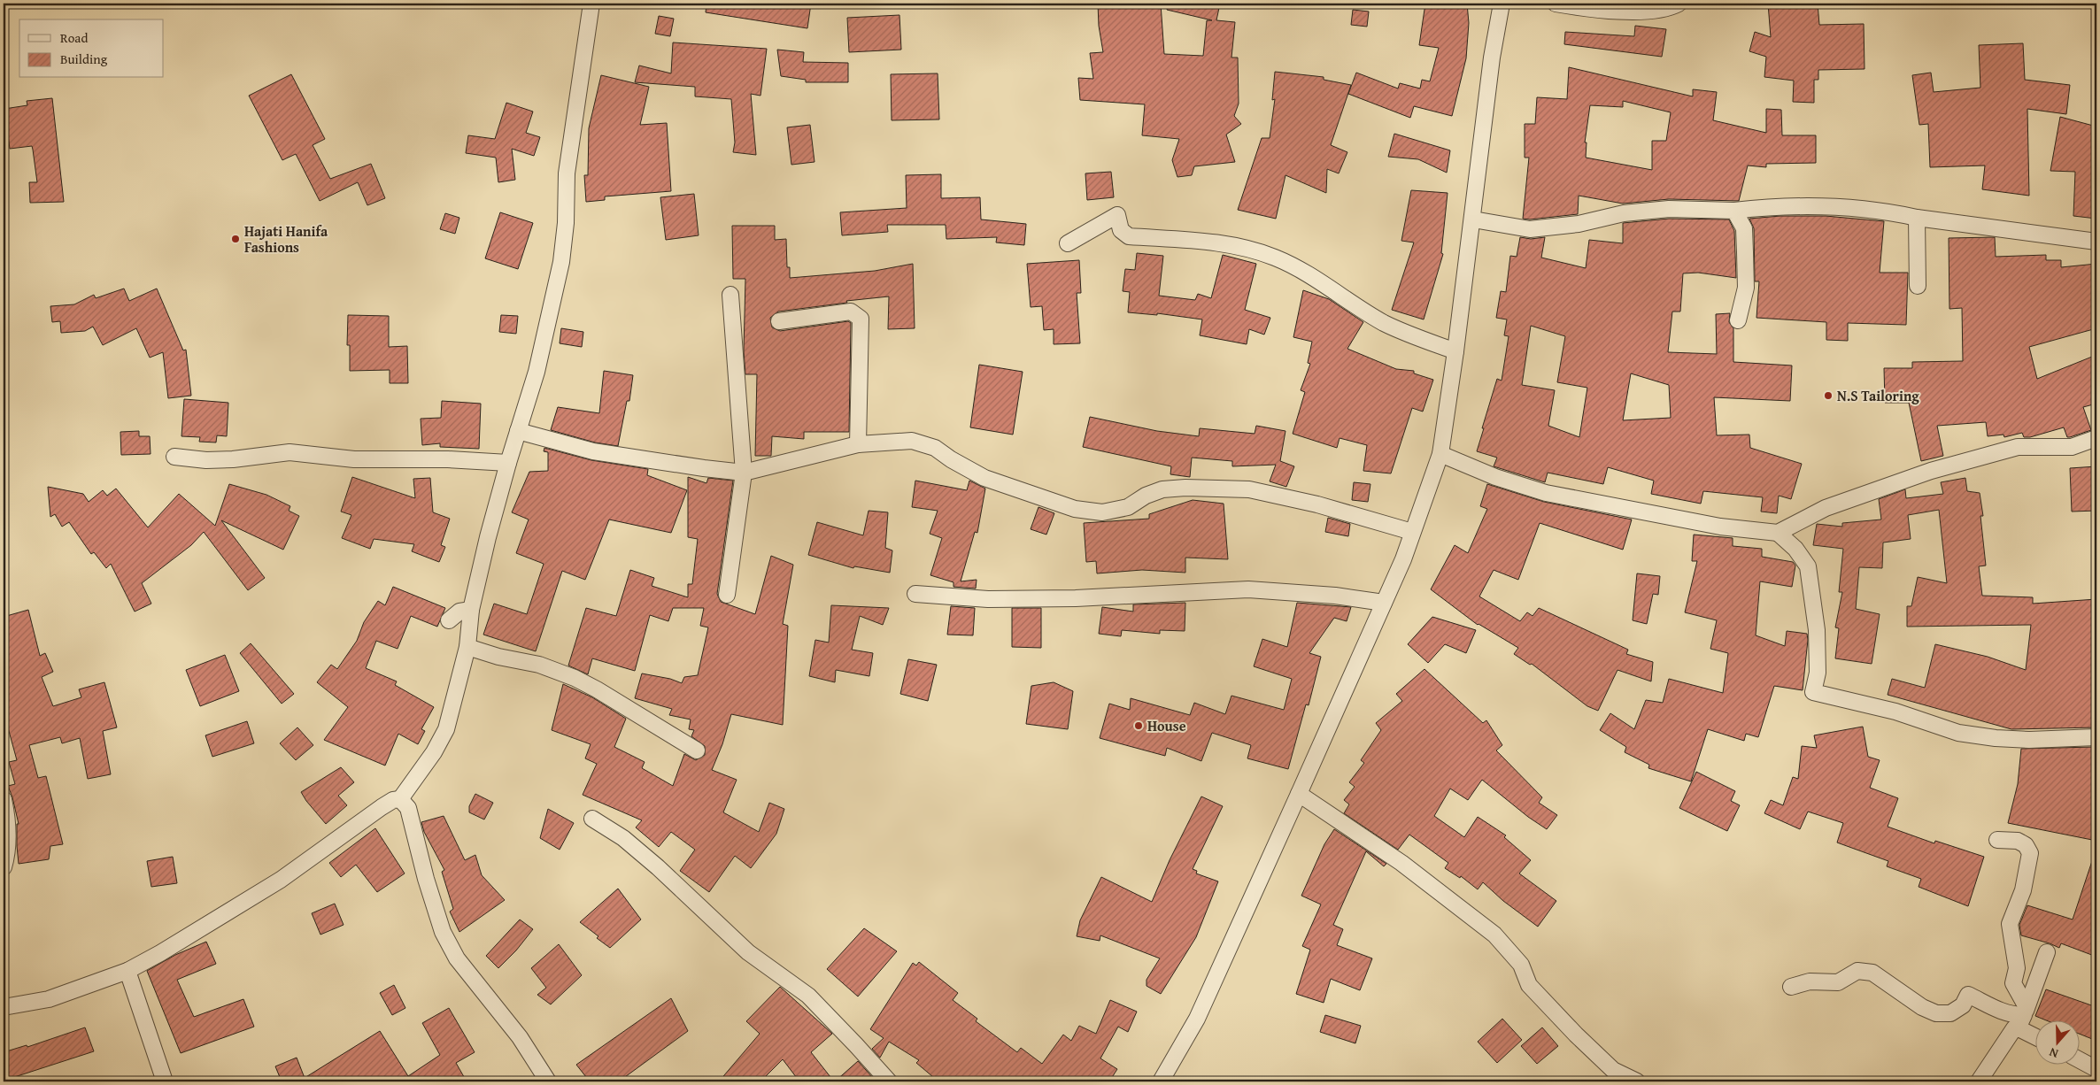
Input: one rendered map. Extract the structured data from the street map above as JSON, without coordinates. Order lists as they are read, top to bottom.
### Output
{
  "places": ["Hajati Hanifa Fashions", "N.S Tailoring", "House"],
  "legend": ["Road", "Building"],
  "north": "bottom"
}
